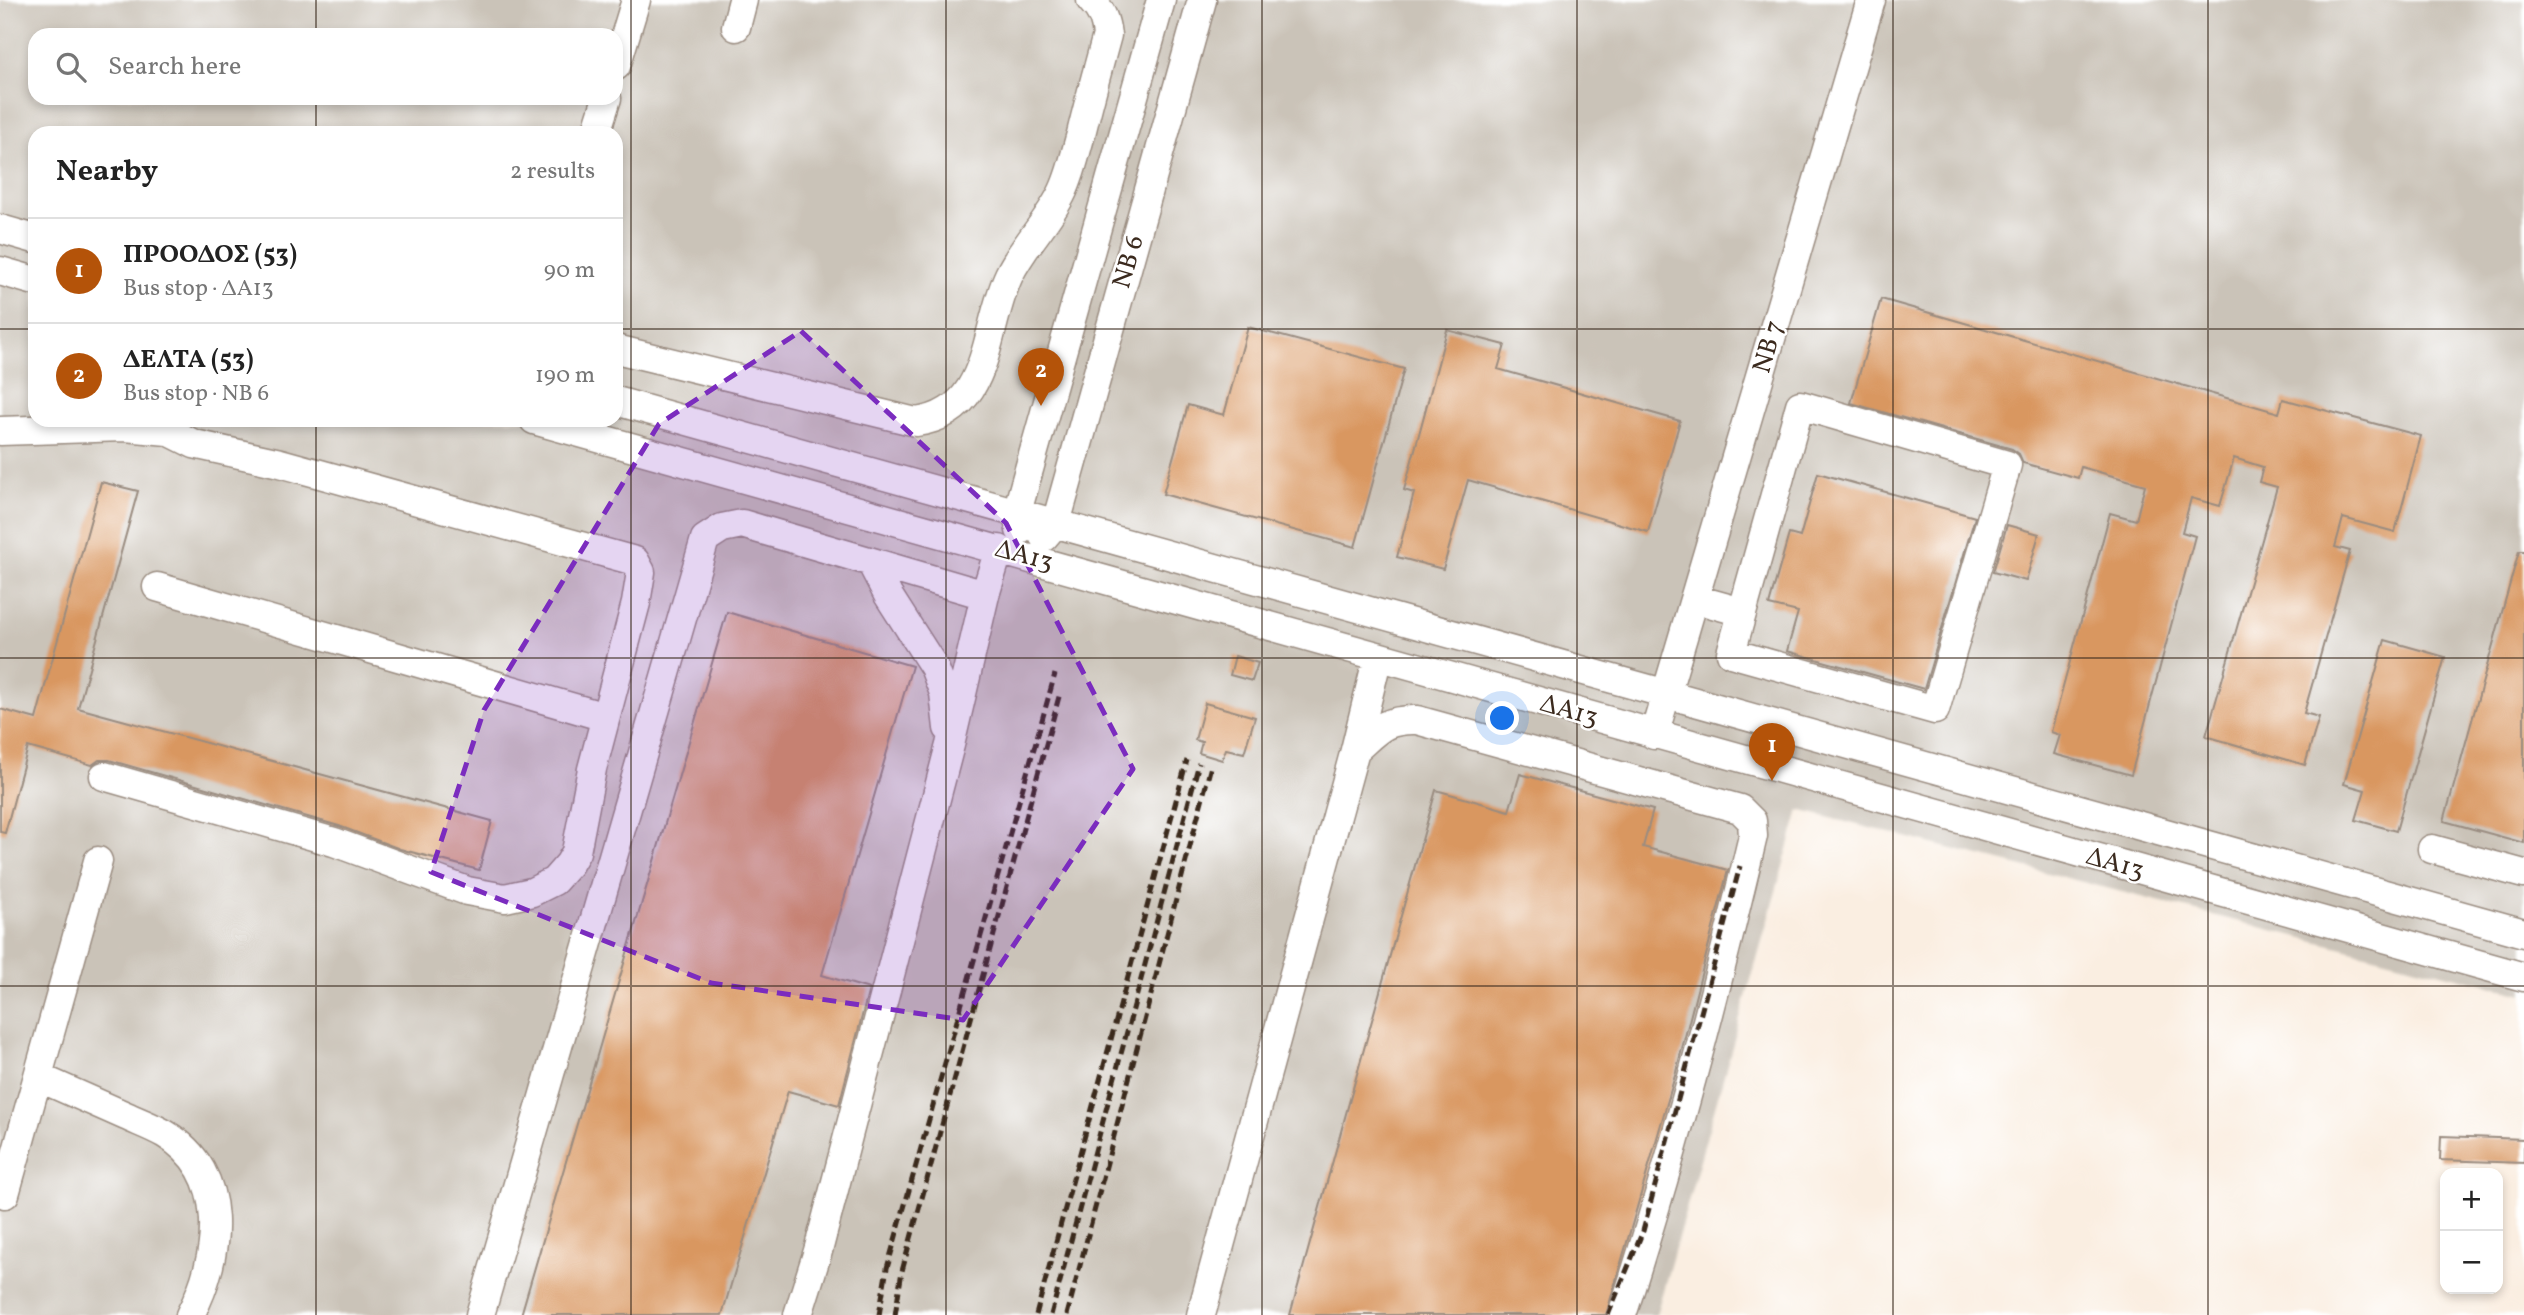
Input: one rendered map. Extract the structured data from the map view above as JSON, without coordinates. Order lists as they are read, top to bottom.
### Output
{
  "streets": {
    "street": ["ΝΒ 6", "ΝΒ 7", "ΔΑ13"]
  },
  "crossings": [
    ["ΝΒ 6", "ΔΑ13"],
    ["ΝΒ 7", "ΔΑ13"]
  ],
  "page": {
    "search": "Search here",
    "heading": ["Nearby", "2 results"],
    "list": [
      {
        "mark": "1",
        "name": "ΠΡΟΟΔΟΣ (53)",
        "note": "Bus stop · ΔΑ13",
        "value": "90 m"
      },
      {
        "mark": "2",
        "name": "ΔΕΛΤΑ (53)",
        "note": "Bus stop · ΝΒ 6",
        "value": "190 m"
      }
    ],
    "pins": ["2", "1"],
    "map_buttons": ["+", "−"]
  }
}
